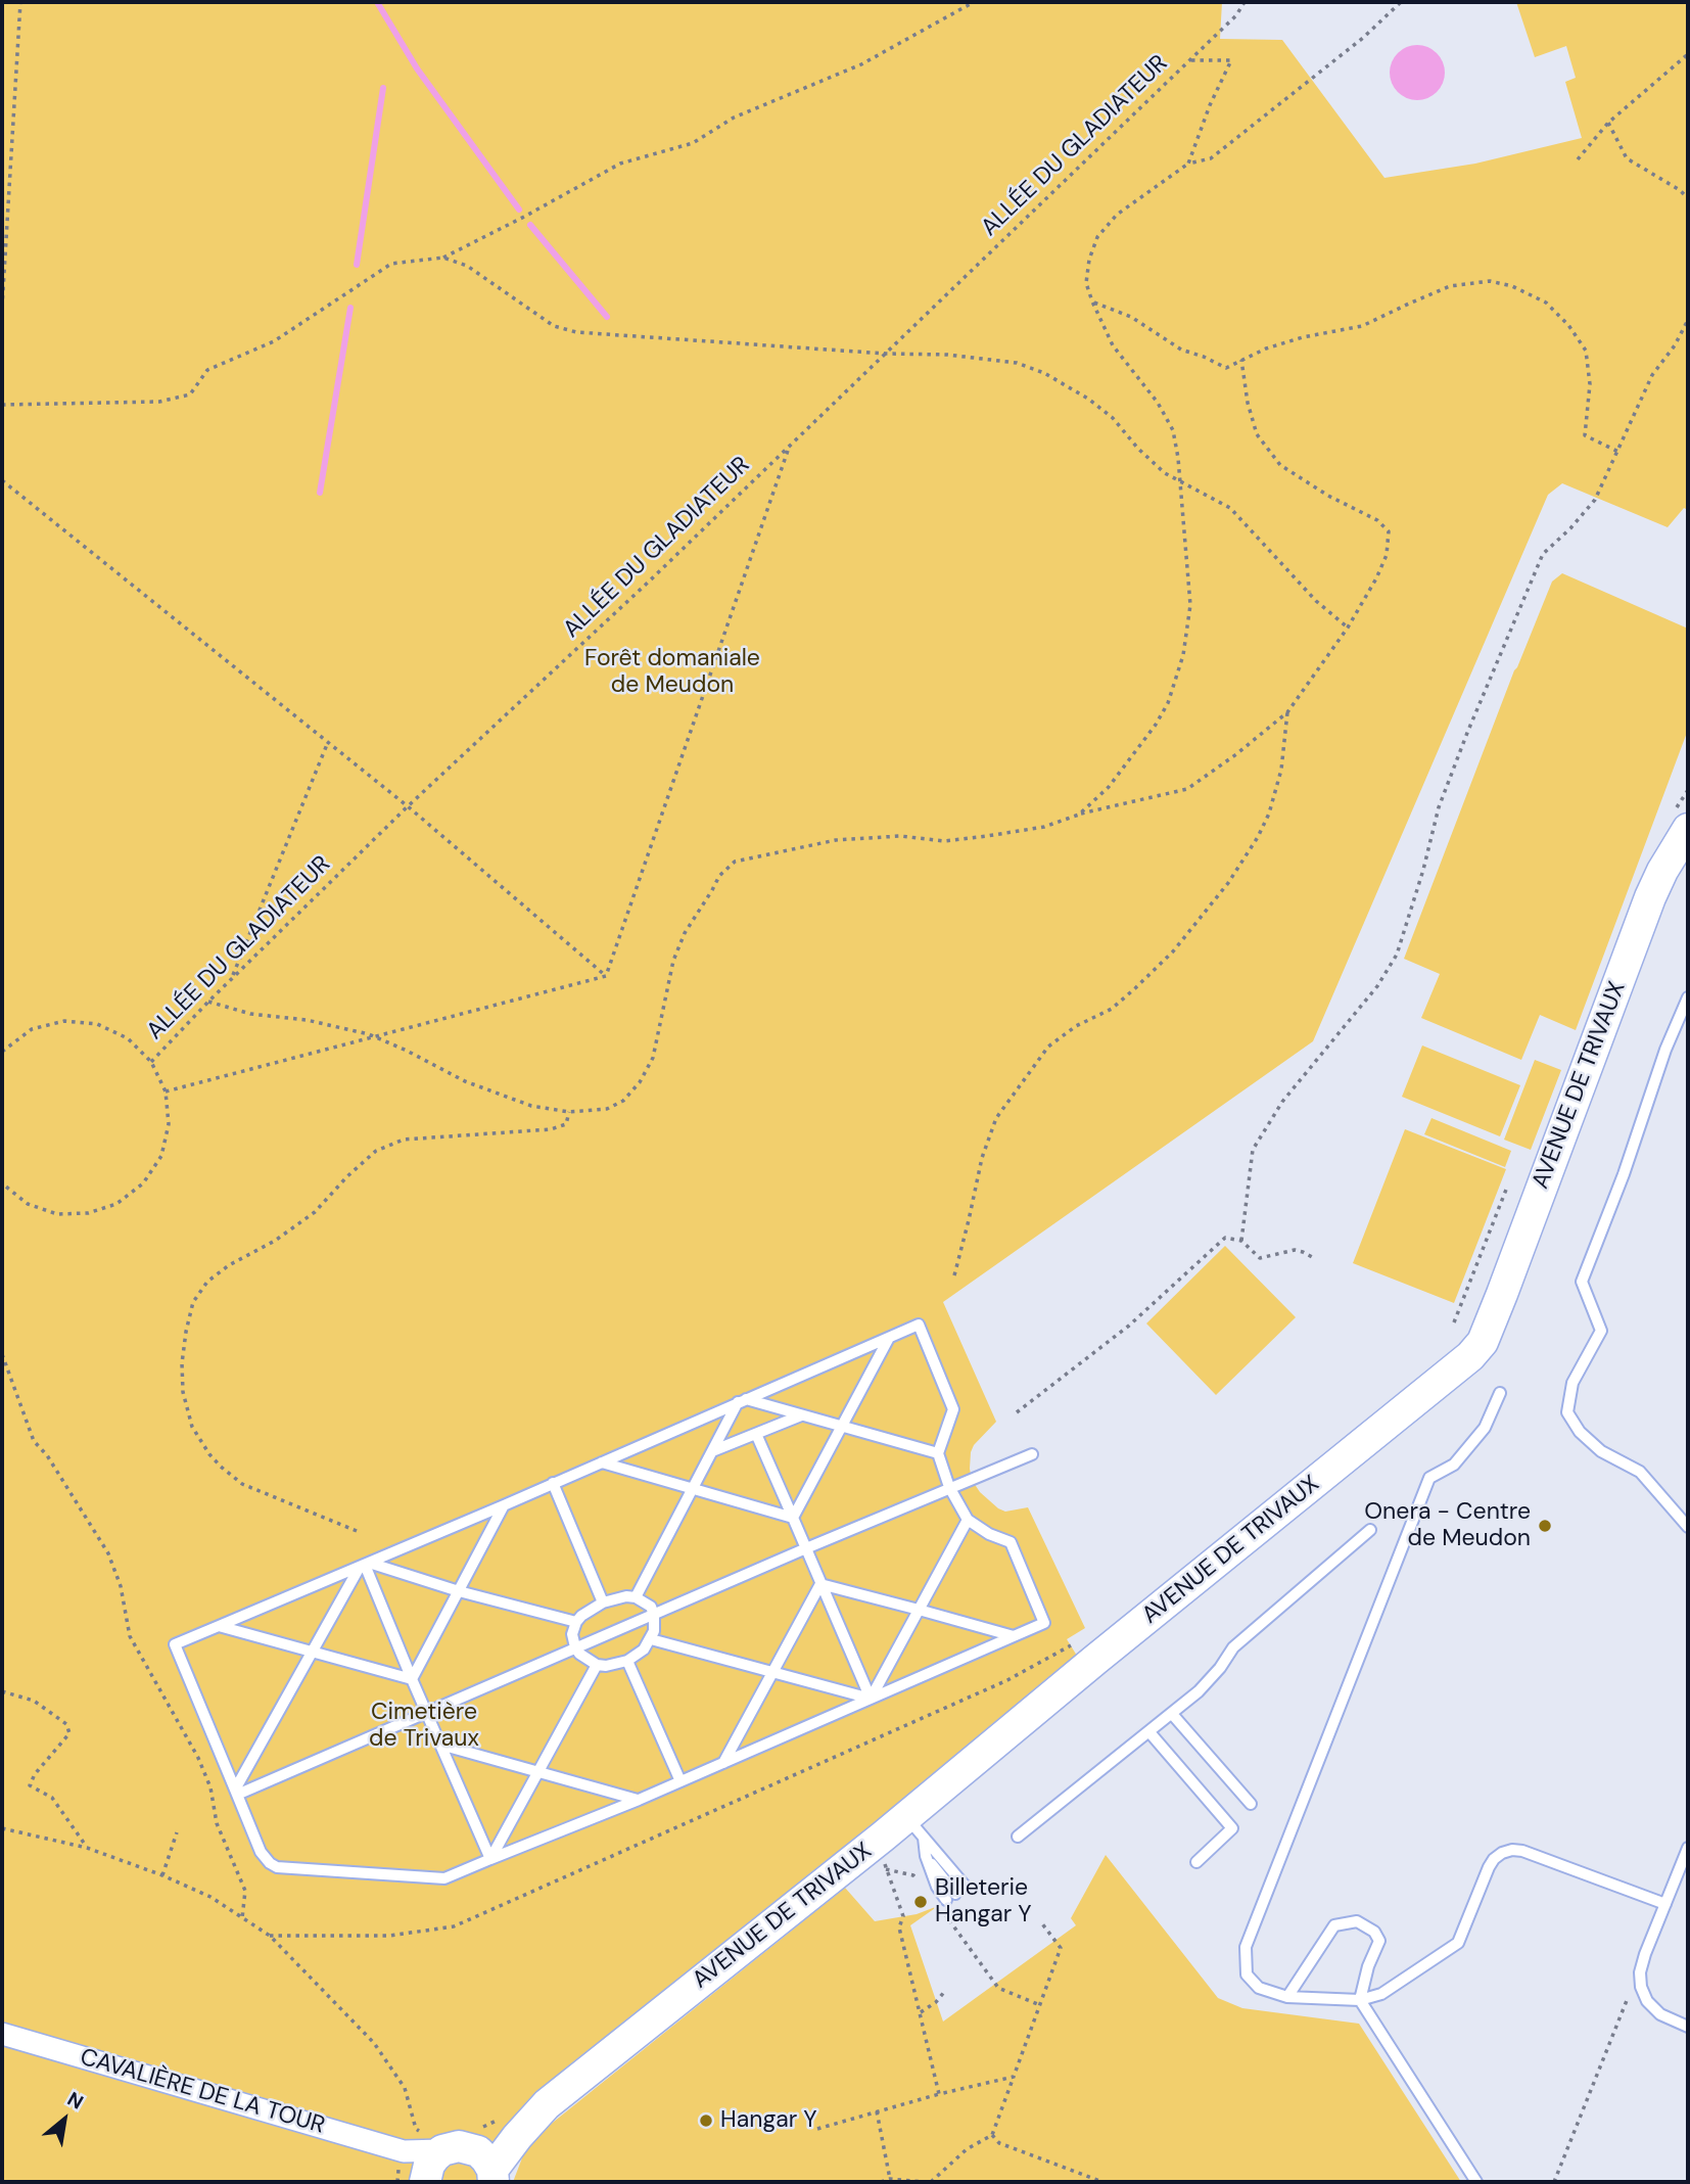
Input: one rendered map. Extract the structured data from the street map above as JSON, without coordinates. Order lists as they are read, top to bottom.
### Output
{
  "streets": {
    "main road": ["AVENUE DE TRIVAUX"],
    "street": ["CAVALIÈRE DE LA TOUR"],
    "path": ["ALLÉE DU GLADIATEUR"]
  },
  "crossings": [
    ["AVENUE DE TRIVAUX", "CAVALIÈRE DE LA TOUR"]
  ],
  "parks": ["Forêt domaniale de Meudon", "Cimetière de Trivaux"],
  "places": ["Onera - Centre de Meudon", "Billeterie Hangar Y", "Hangar Y"],
  "north": "top right"
}
